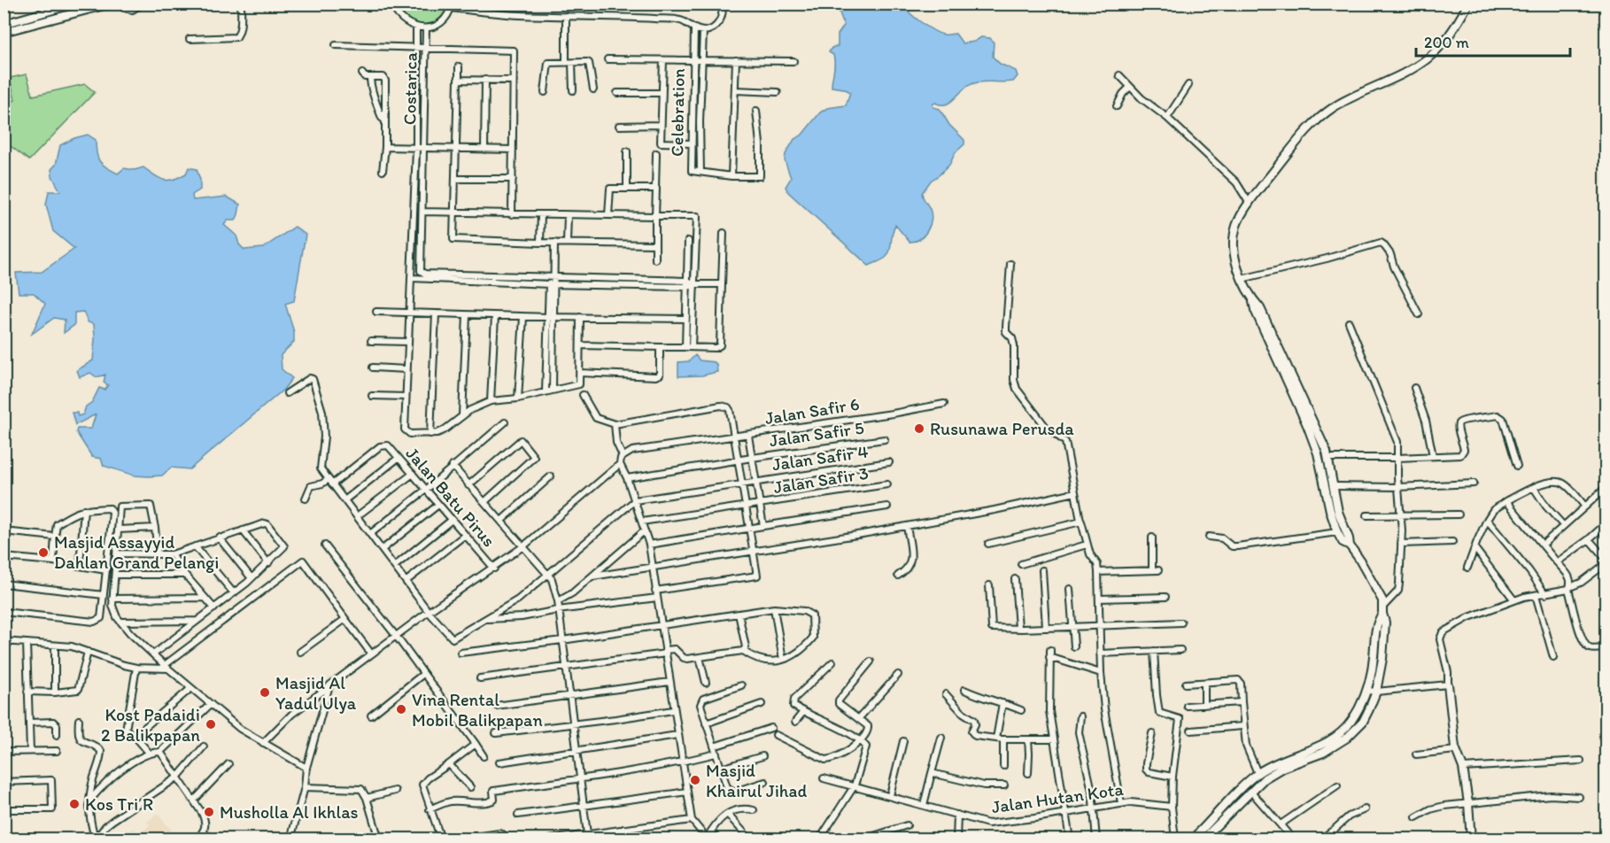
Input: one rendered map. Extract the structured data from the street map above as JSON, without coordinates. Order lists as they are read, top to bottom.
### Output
{
  "streets": {
    "street": [
      "Costarica",
      "Celebration",
      "Jalan Safir 6",
      "Jalan Safir 5",
      "Jalan Safir 4",
      "Jalan Safir 3",
      "Jalan Batu Pirus",
      "Jalan Hutan Kota"
    ]
  },
  "places": [
    "Rusunawa Perusda",
    "Masjid Assayyid Dahlan Grand Pelangi",
    "Masjid Al Yadul Ulya",
    "Vina Rental Mobil Balikpapan",
    "Kost Padaidi 2 Balikpapan",
    "Masjid Khairul Jihad",
    "Kos Tri R",
    "Musholla Al Ikhlas"
  ],
  "scale_bar": "200 m"
}
